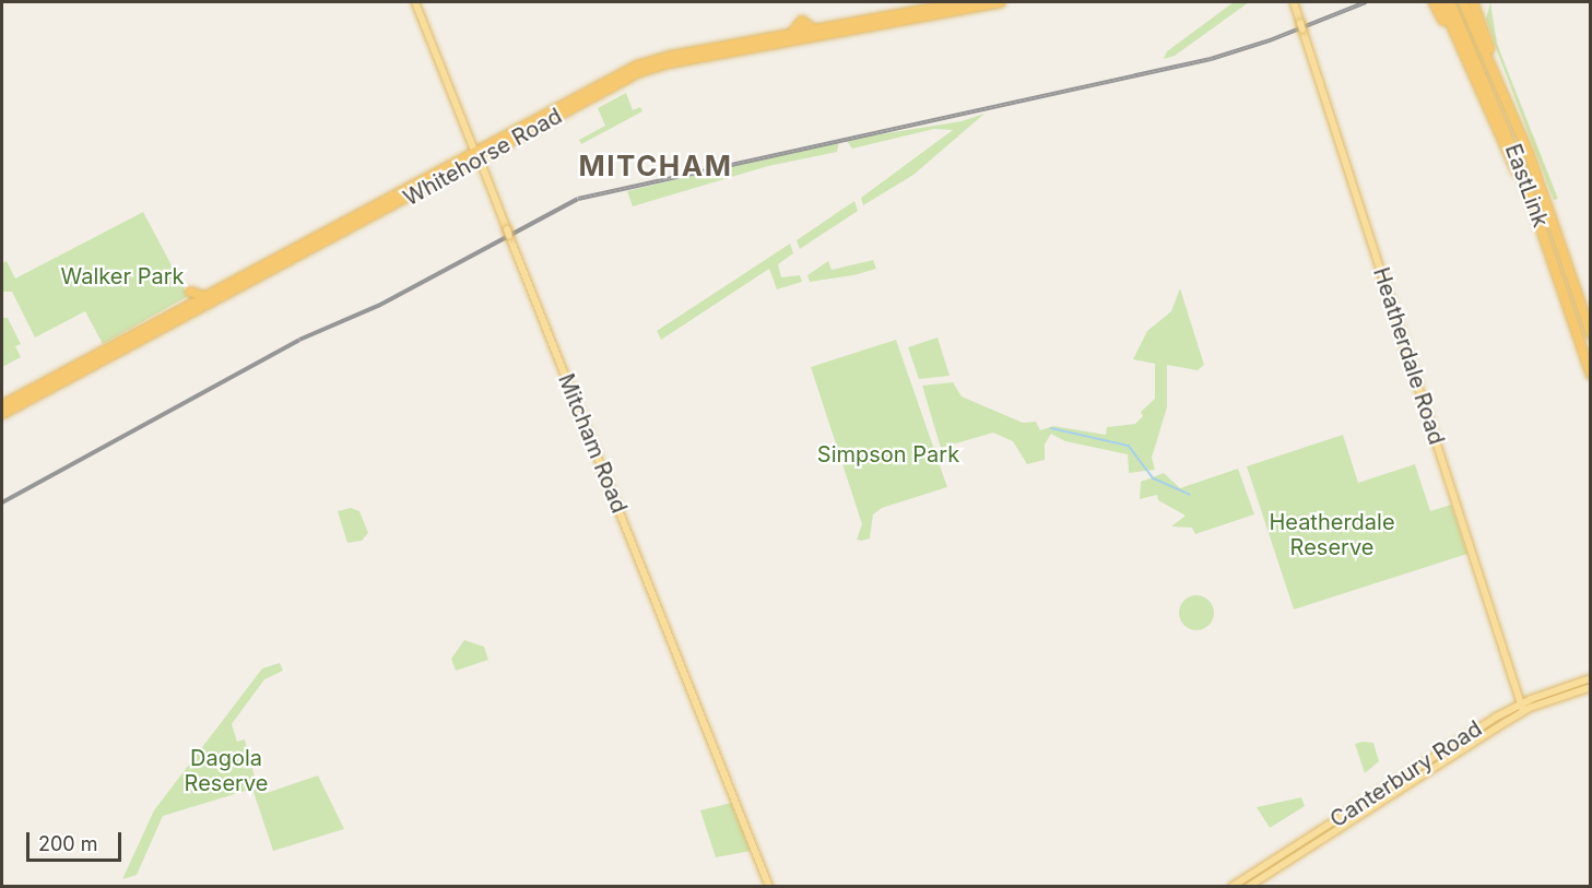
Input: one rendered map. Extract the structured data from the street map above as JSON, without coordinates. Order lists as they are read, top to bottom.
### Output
{
  "streets": {
    "highway": ["Whitehorse Road", "EastLink"],
    "main road": ["Heatherdale Road", "Mitcham Road", "Canterbury Road"]
  },
  "crossings": [
    ["Whitehorse Road", "Mitcham Road"],
    ["Heatherdale Road", "Canterbury Road"]
  ],
  "districts": ["MITCHAM"],
  "parks": [
    "Walker Park",
    "Simpson Park",
    "Heatherdale Reserve",
    "Dagola Reserve"
  ],
  "scale_bar": "200 m"
}
